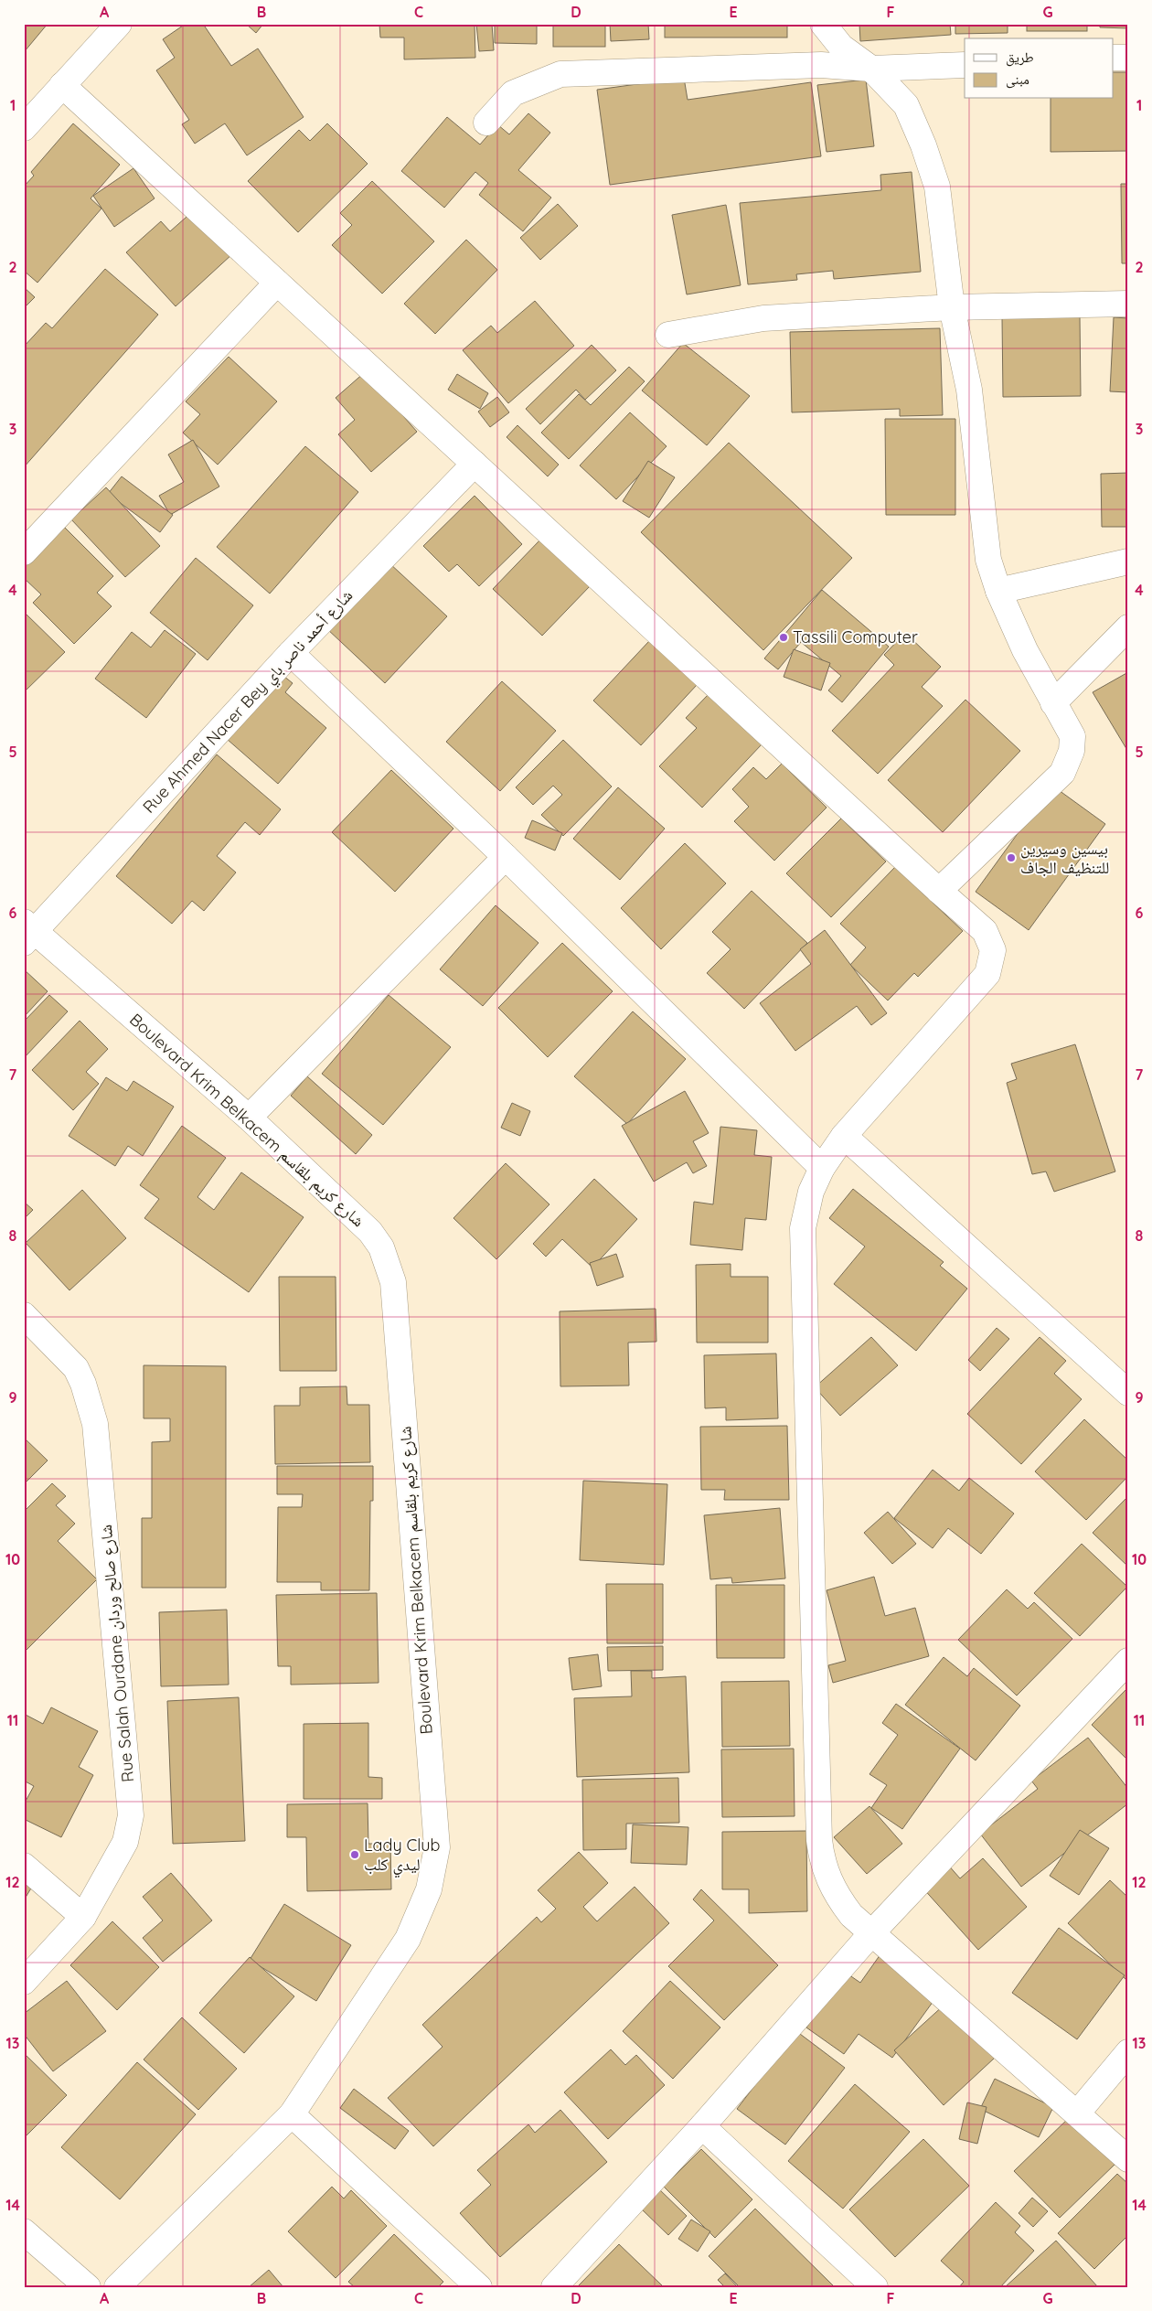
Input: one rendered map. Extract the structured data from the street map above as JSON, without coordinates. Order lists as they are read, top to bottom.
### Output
{
  "streets": {
    "street": ["Rue Ahmed Nacer Bey شارع أحمد ناصر باي", "Boulevard Krim Belkacem شارع كريم بلقاسم", "Rue Salah Ourdane شارع صالح وردان"]
  },
  "crossings": [
    ["Rue Ahmed Nacer Bey شارع أحمد ناصر باي", "Boulevard Krim Belkacem شارع كريم بلقاسم"]
  ],
  "places": ["Tassili Computer", "بيسين وسيرين للتنظيف الجاف", "Lady Club ليدي كلب"],
  "legend": ["طريق", "مبنى"],
  "grid": {
    "columns": [
      "A",
      "B",
      "C",
      "D",
      "E",
      "F",
      "G"
    ],
    "rows": [
      "1",
      "2",
      "3",
      "4",
      "5",
      "6",
      "7",
      "8",
      "9",
      "10",
      "11",
      "12",
      "13",
      "14"
    ]
  }
}
